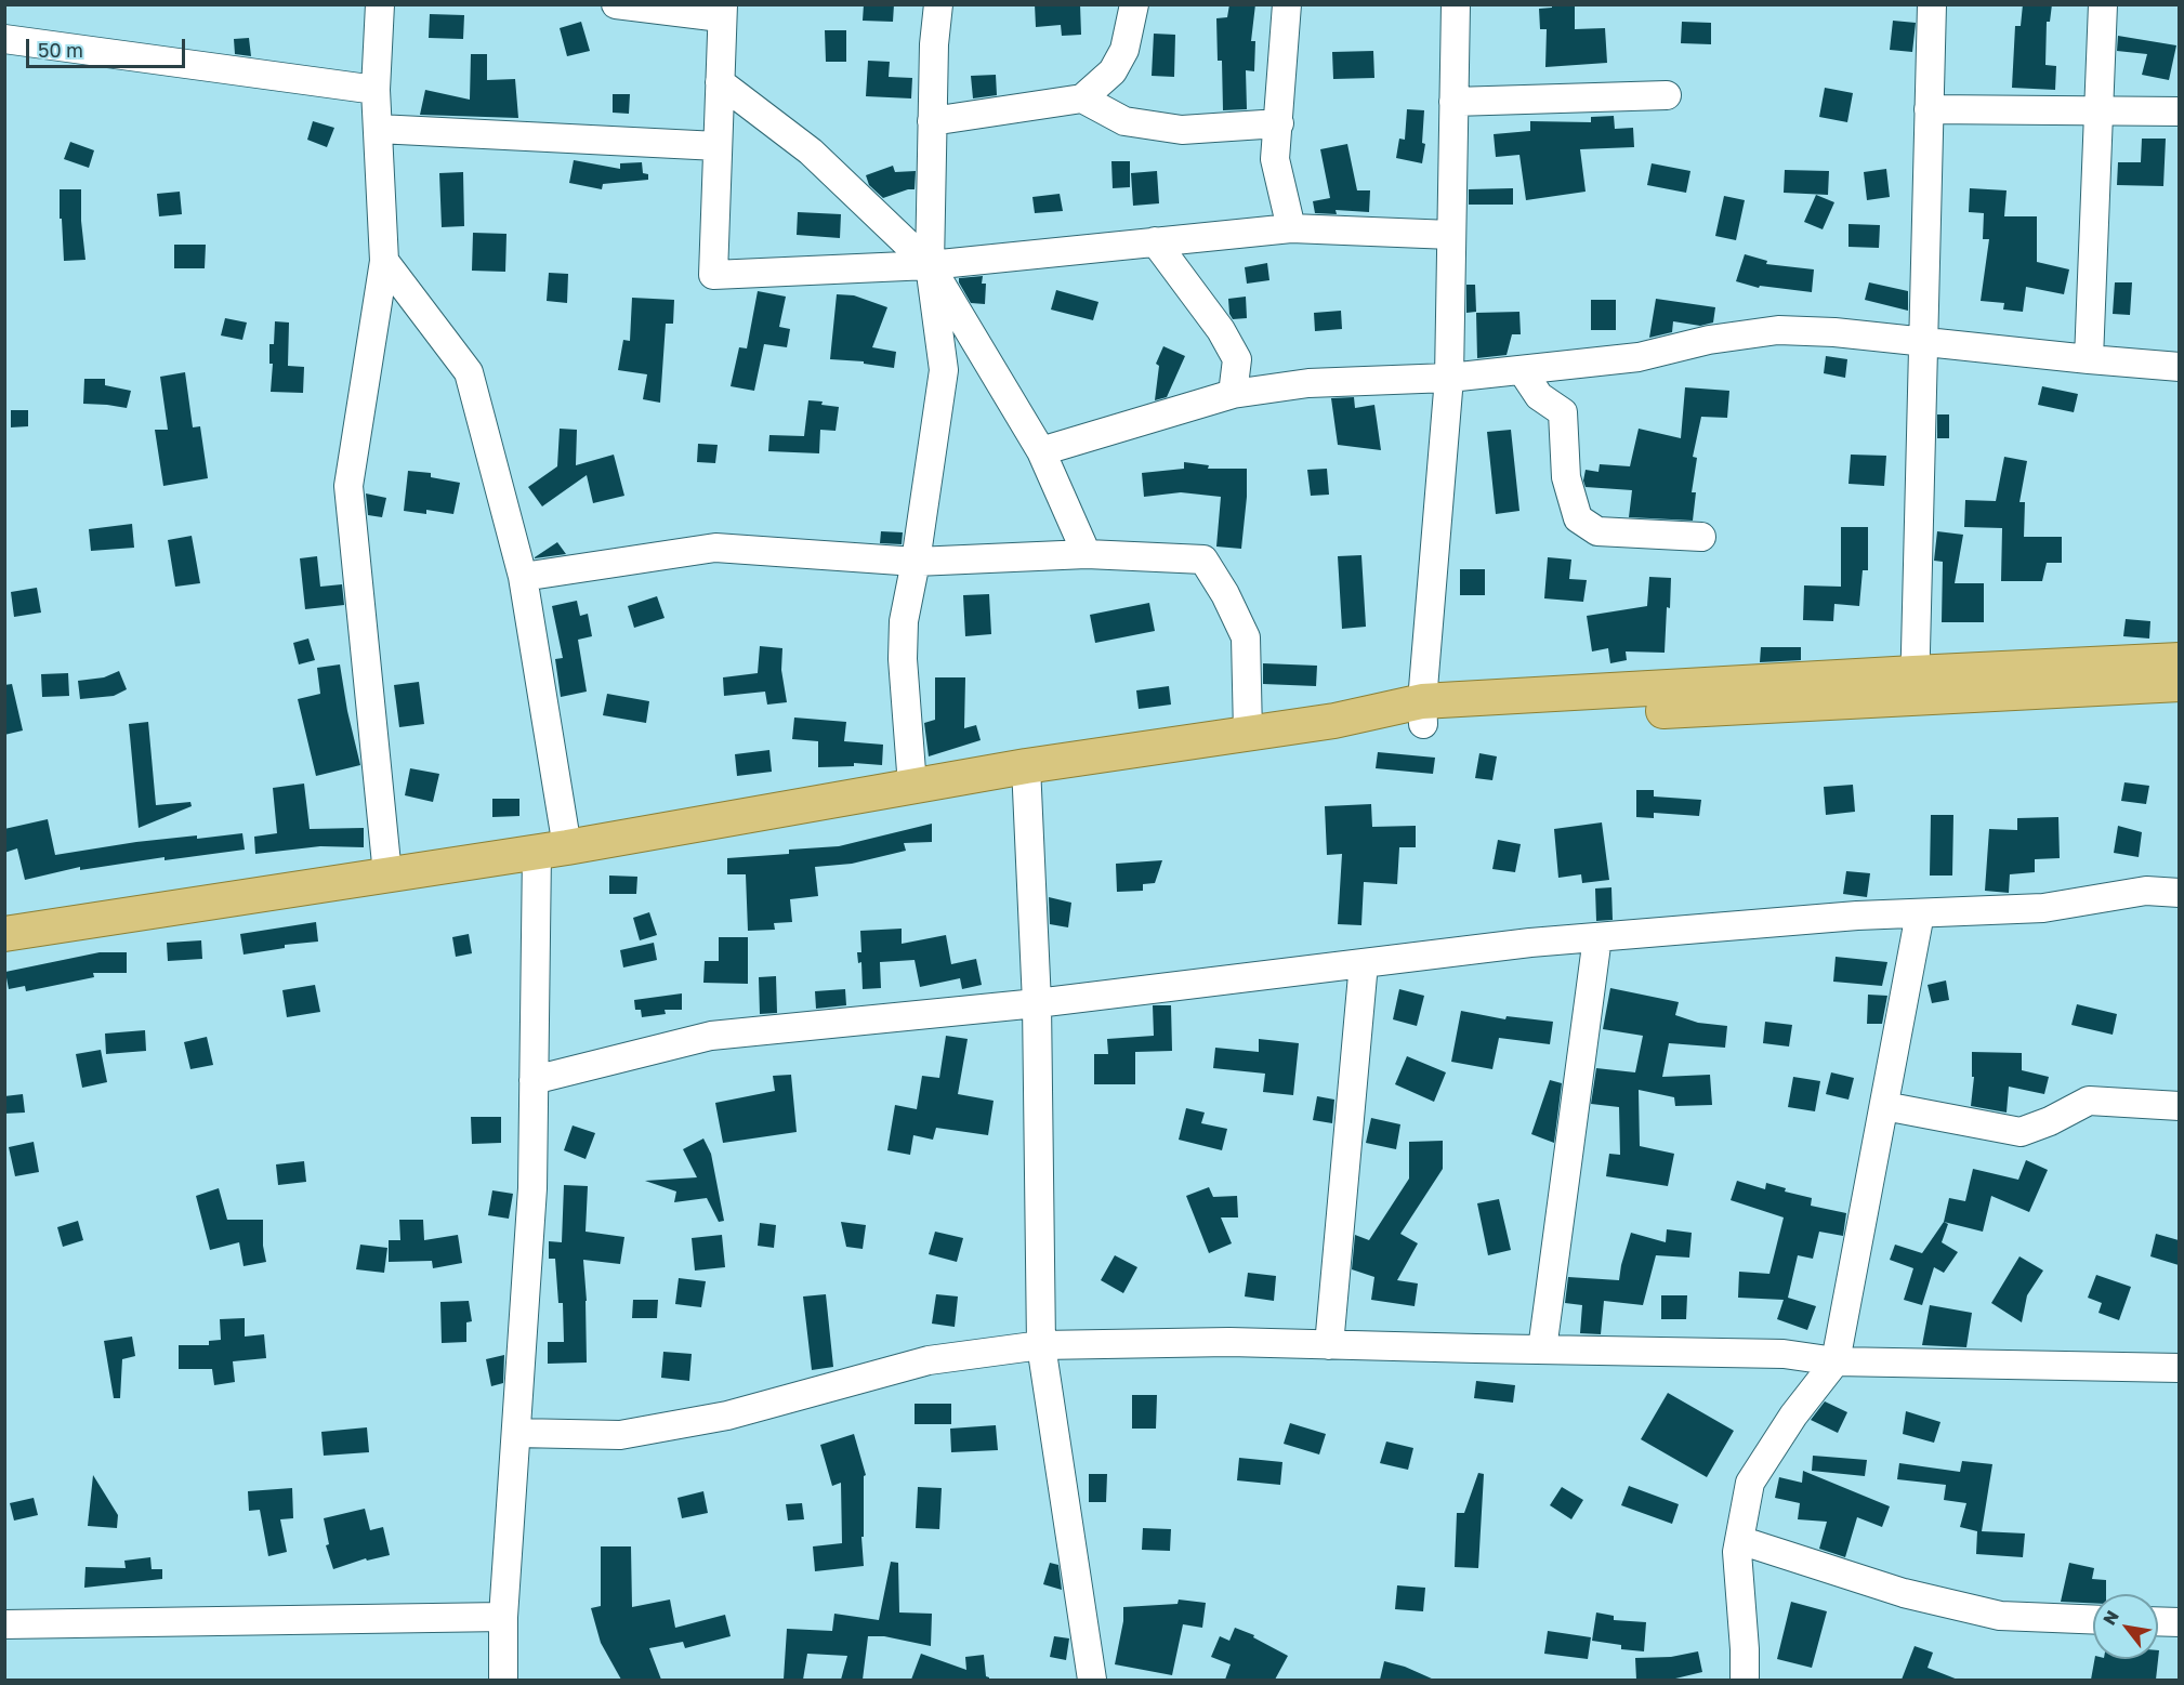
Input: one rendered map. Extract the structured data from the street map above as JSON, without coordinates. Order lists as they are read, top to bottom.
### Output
{
  "scale_bar": "50 m",
  "north": "top left"
}
